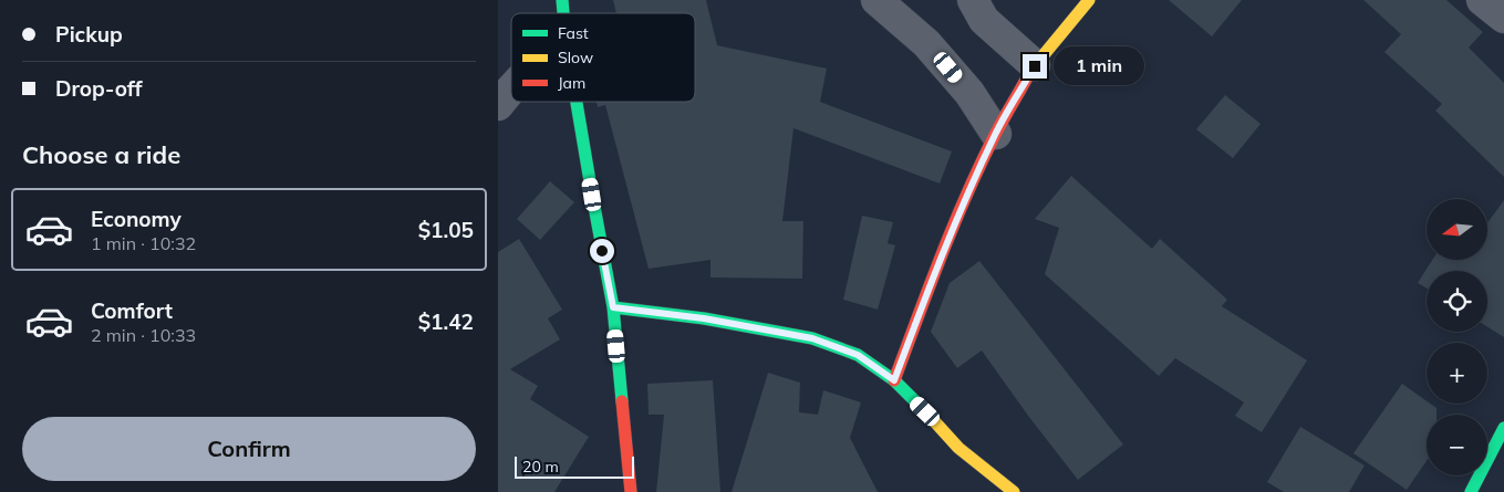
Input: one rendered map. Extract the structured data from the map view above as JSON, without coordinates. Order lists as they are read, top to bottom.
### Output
{
  "legend": ["Fast", "Slow", "Jam"],
  "scale_bar": "20 m",
  "north": "left",
  "page": {
    "banner": ["Pickup", "Drop-off"],
    "bubble": "1 min",
    "heading": "Choose a ride",
    "list": [
      {
        "name": "Economy",
        "note": "1 min · 10:32",
        "value": "$1.05"
      },
      {
        "name": "Comfort",
        "note": "2 min · 10:33",
        "value": "$1.42"
      }
    ],
    "map_buttons": ["+", "−"],
    "buttons": "Confirm",
    "scale": "20 m"
  }
}
